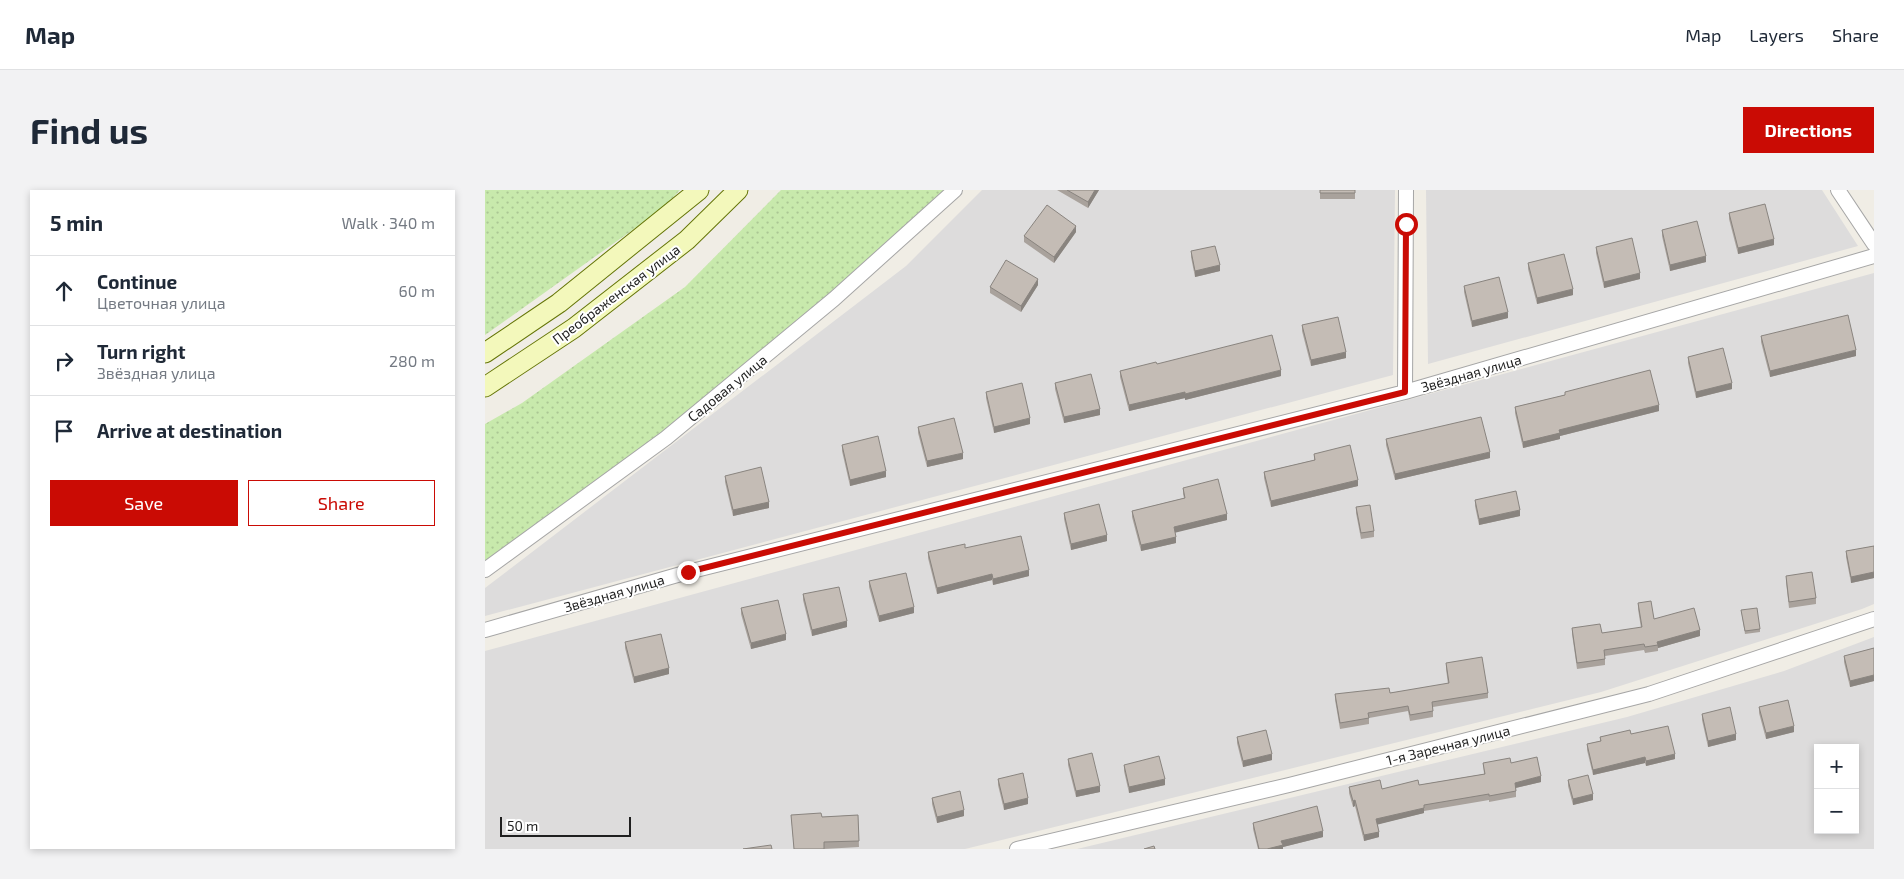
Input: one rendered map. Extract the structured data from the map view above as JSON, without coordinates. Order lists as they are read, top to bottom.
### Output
{
  "streets": {
    "main road": ["Преображенская улица"],
    "street": ["Звёздная улица", "Садовая улица", "1-я Заречная улица"]
  },
  "scale_bar": "50 m",
  "page": {
    "header": "Map",
    "nav": ["Map", "Layers", "Share"],
    "buttons": [
      "Directions",
      ["Save", "Share"]
    ],
    "title": "Find us",
    "heading": ["5 min", "Walk · 340 m"],
    "list": [
      ["Continue", "Цветочная улица", "60 m"],
      ["Turn right", "Звёздная улица", "280 m"],
      "Arrive at destination"
    ],
    "map_buttons": ["+", "−"],
    "scale": "50 m"
  }
}
